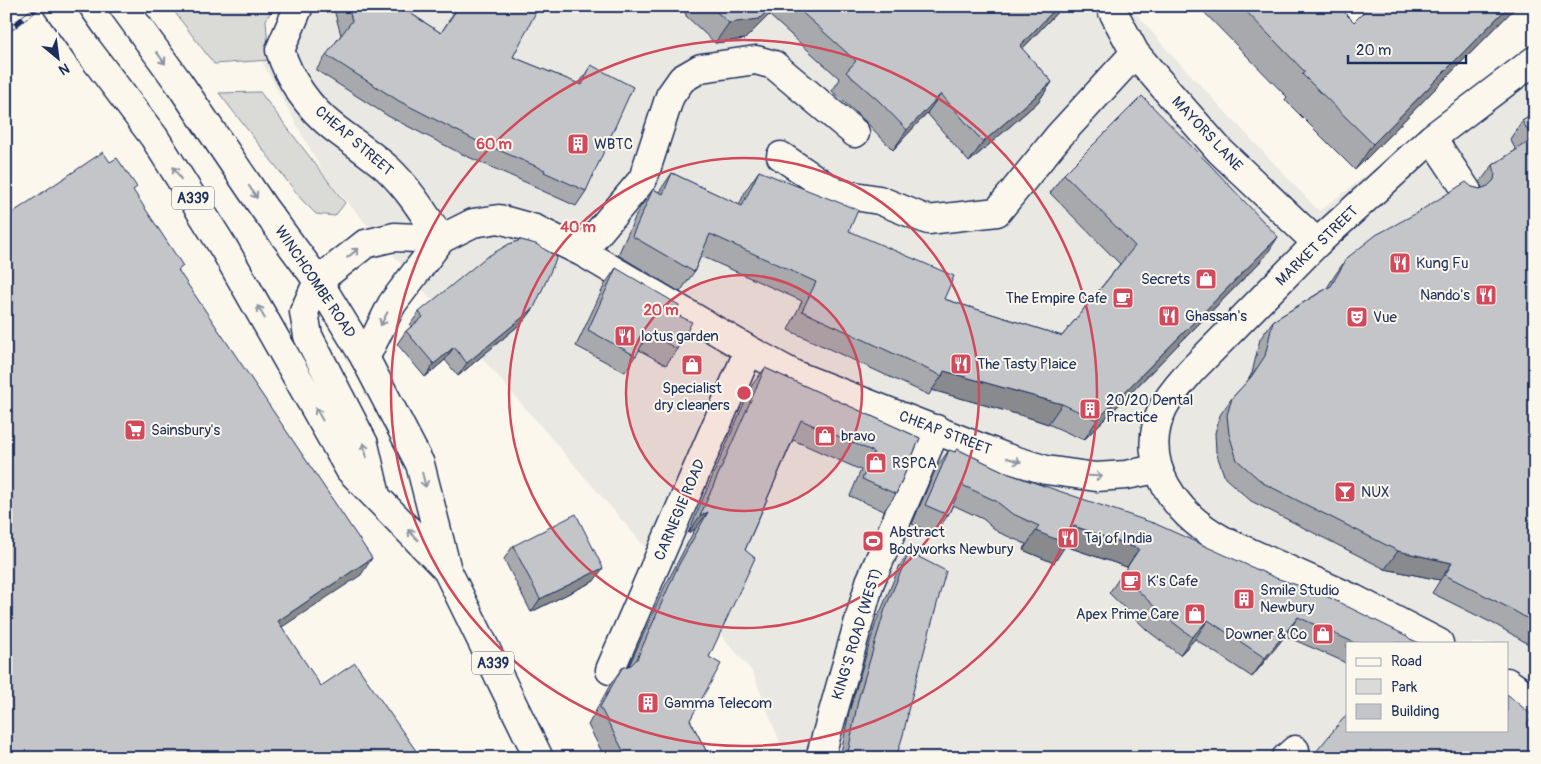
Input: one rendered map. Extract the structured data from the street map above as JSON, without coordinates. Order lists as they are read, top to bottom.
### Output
{
  "streets": {
    "main road": [
      "MAYORS LANE",
      "CHEAP STREET",
      "A339",
      "MARKET STREET",
      "WINCHCOMBE ROAD",
      "CARNEGIE ROAD",
      "KING'S ROAD (WEST)"
    ]
  },
  "crossings": [
    ["MAYORS LANE", "MARKET STREET"],
    ["CHEAP STREET", "MARKET STREET"],
    ["CHEAP STREET", "WINCHCOMBE ROAD"],
    ["CHEAP STREET", "CARNEGIE ROAD"],
    ["CHEAP STREET", "KING'S ROAD (WEST)"]
  ],
  "places": {
    "building": [
      "WBTC",
      "20/20 Dental Practice",
      "Smile Studio Newbury",
      "Gamma Telecom"
    ],
    "restaurant": [
      "Kung Fu",
      "Nando's",
      "Ghassan's",
      "lotus garden",
      "The Tasty Plaice",
      "Taj of India"
    ],
    "shop": [
      "Secrets",
      "Specialist dry cleaners",
      "bravo",
      "RSPCA",
      "Apex Prime Care",
      "Downer & Co"
    ],
    "cafe": ["The Empire Cafe", "K's Cafe"],
    "theatre": ["Vue"],
    "supermarket": ["Sainsbury's"],
    "bar": ["NUX"],
    "sports": ["Abstract Bodyworks Newbury"]
  },
  "legend": ["Road", "Park", "Building"],
  "scale_bar": "20 m",
  "north": "bottom right",
  "rings": ["60 m", "40 m", "20 m"]
}
